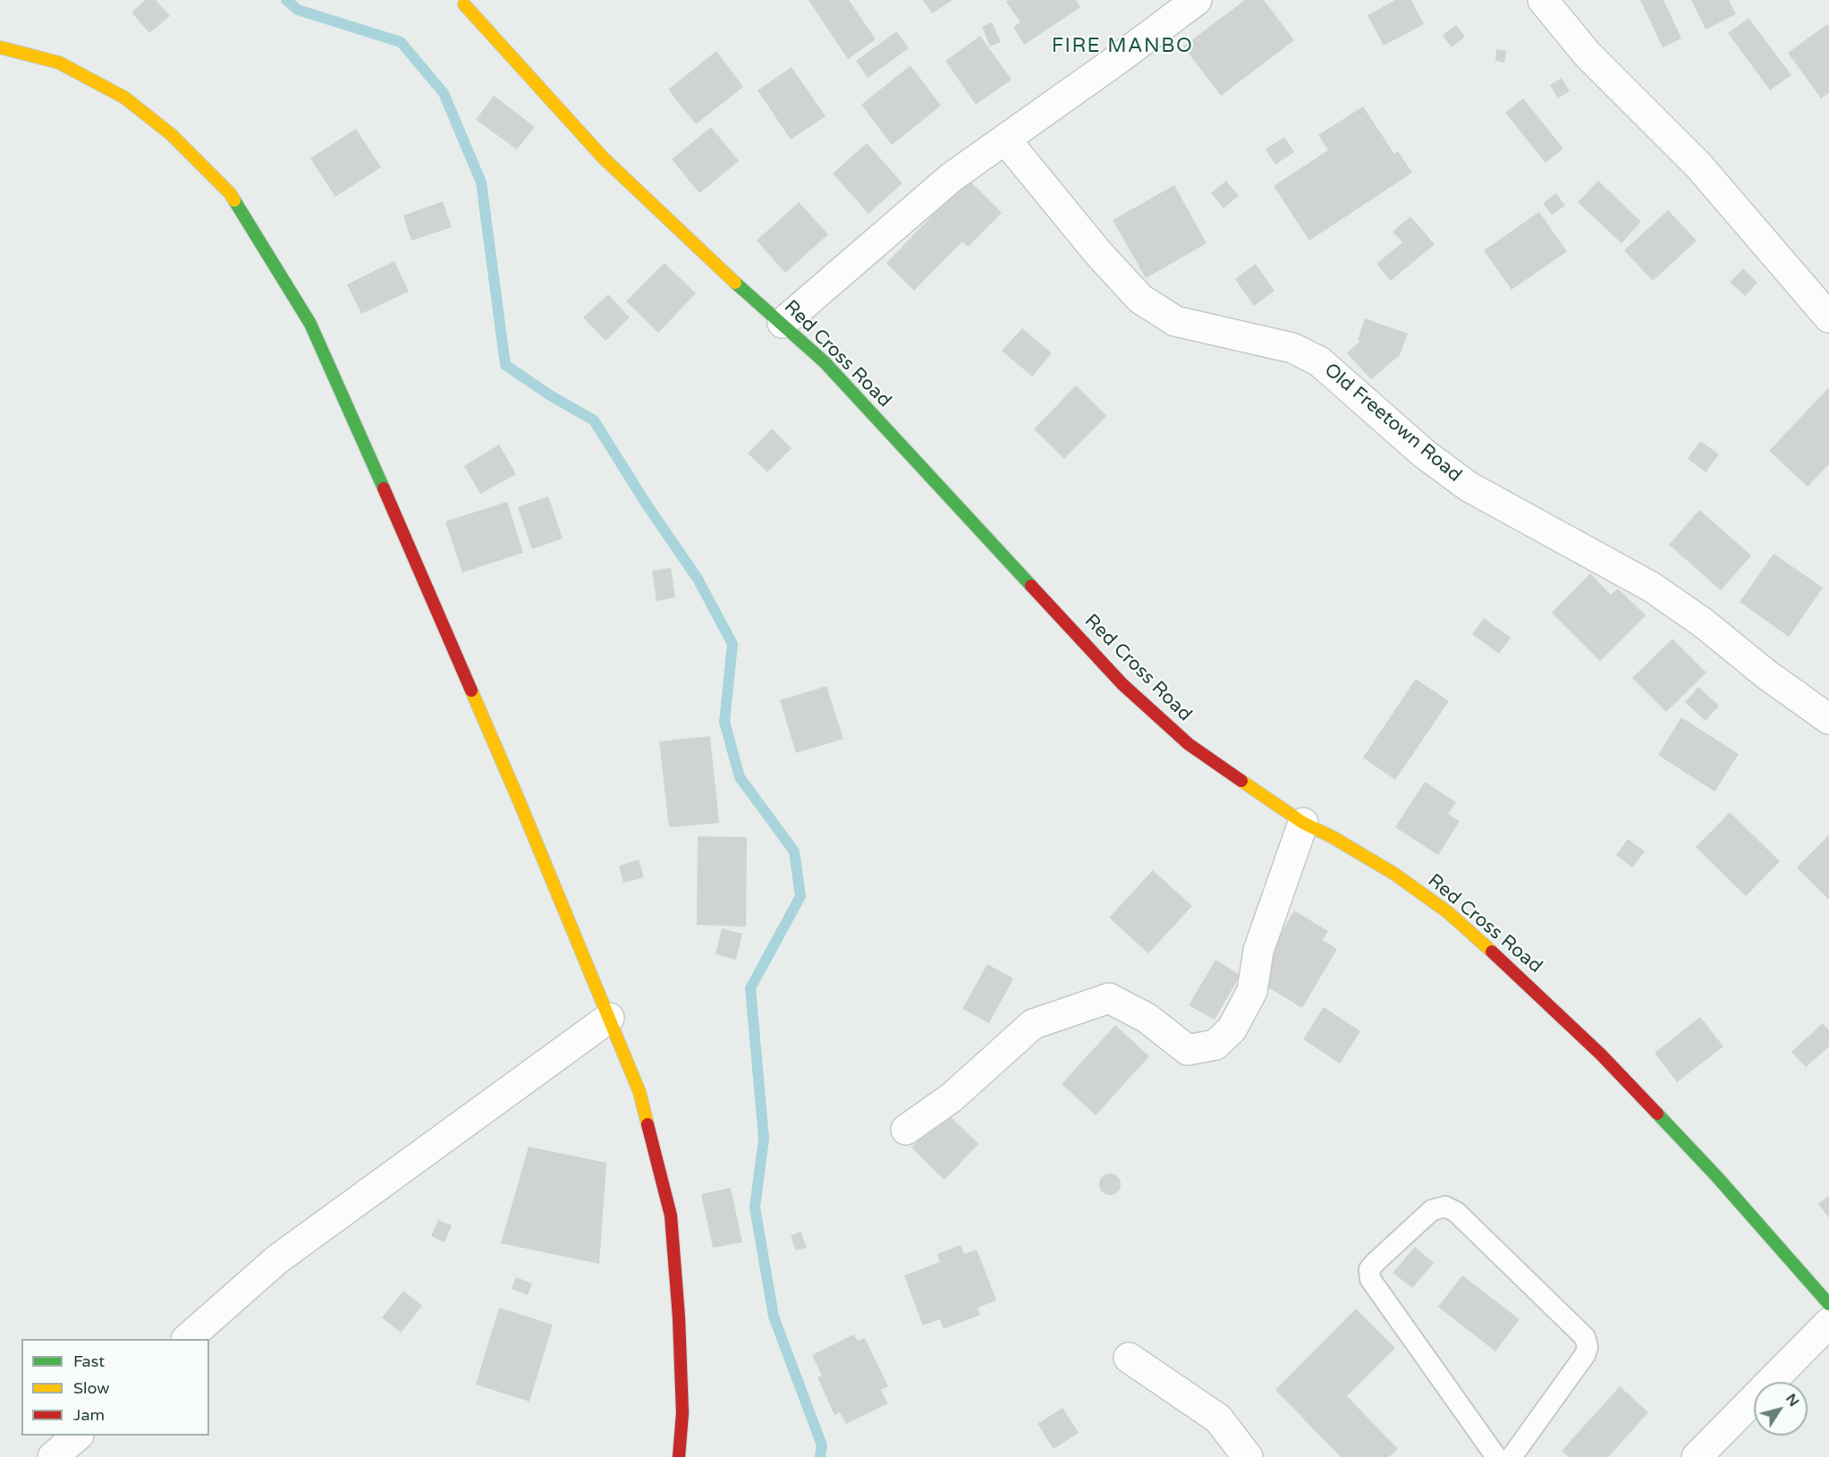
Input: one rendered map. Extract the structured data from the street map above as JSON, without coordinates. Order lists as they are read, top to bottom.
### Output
{
  "streets": {
    "street": ["Red Cross Road", "Old Freetown Road"]
  },
  "districts": ["FIRE MANBO"],
  "legend": ["Fast", "Slow", "Jam"],
  "north": "top right"
}
